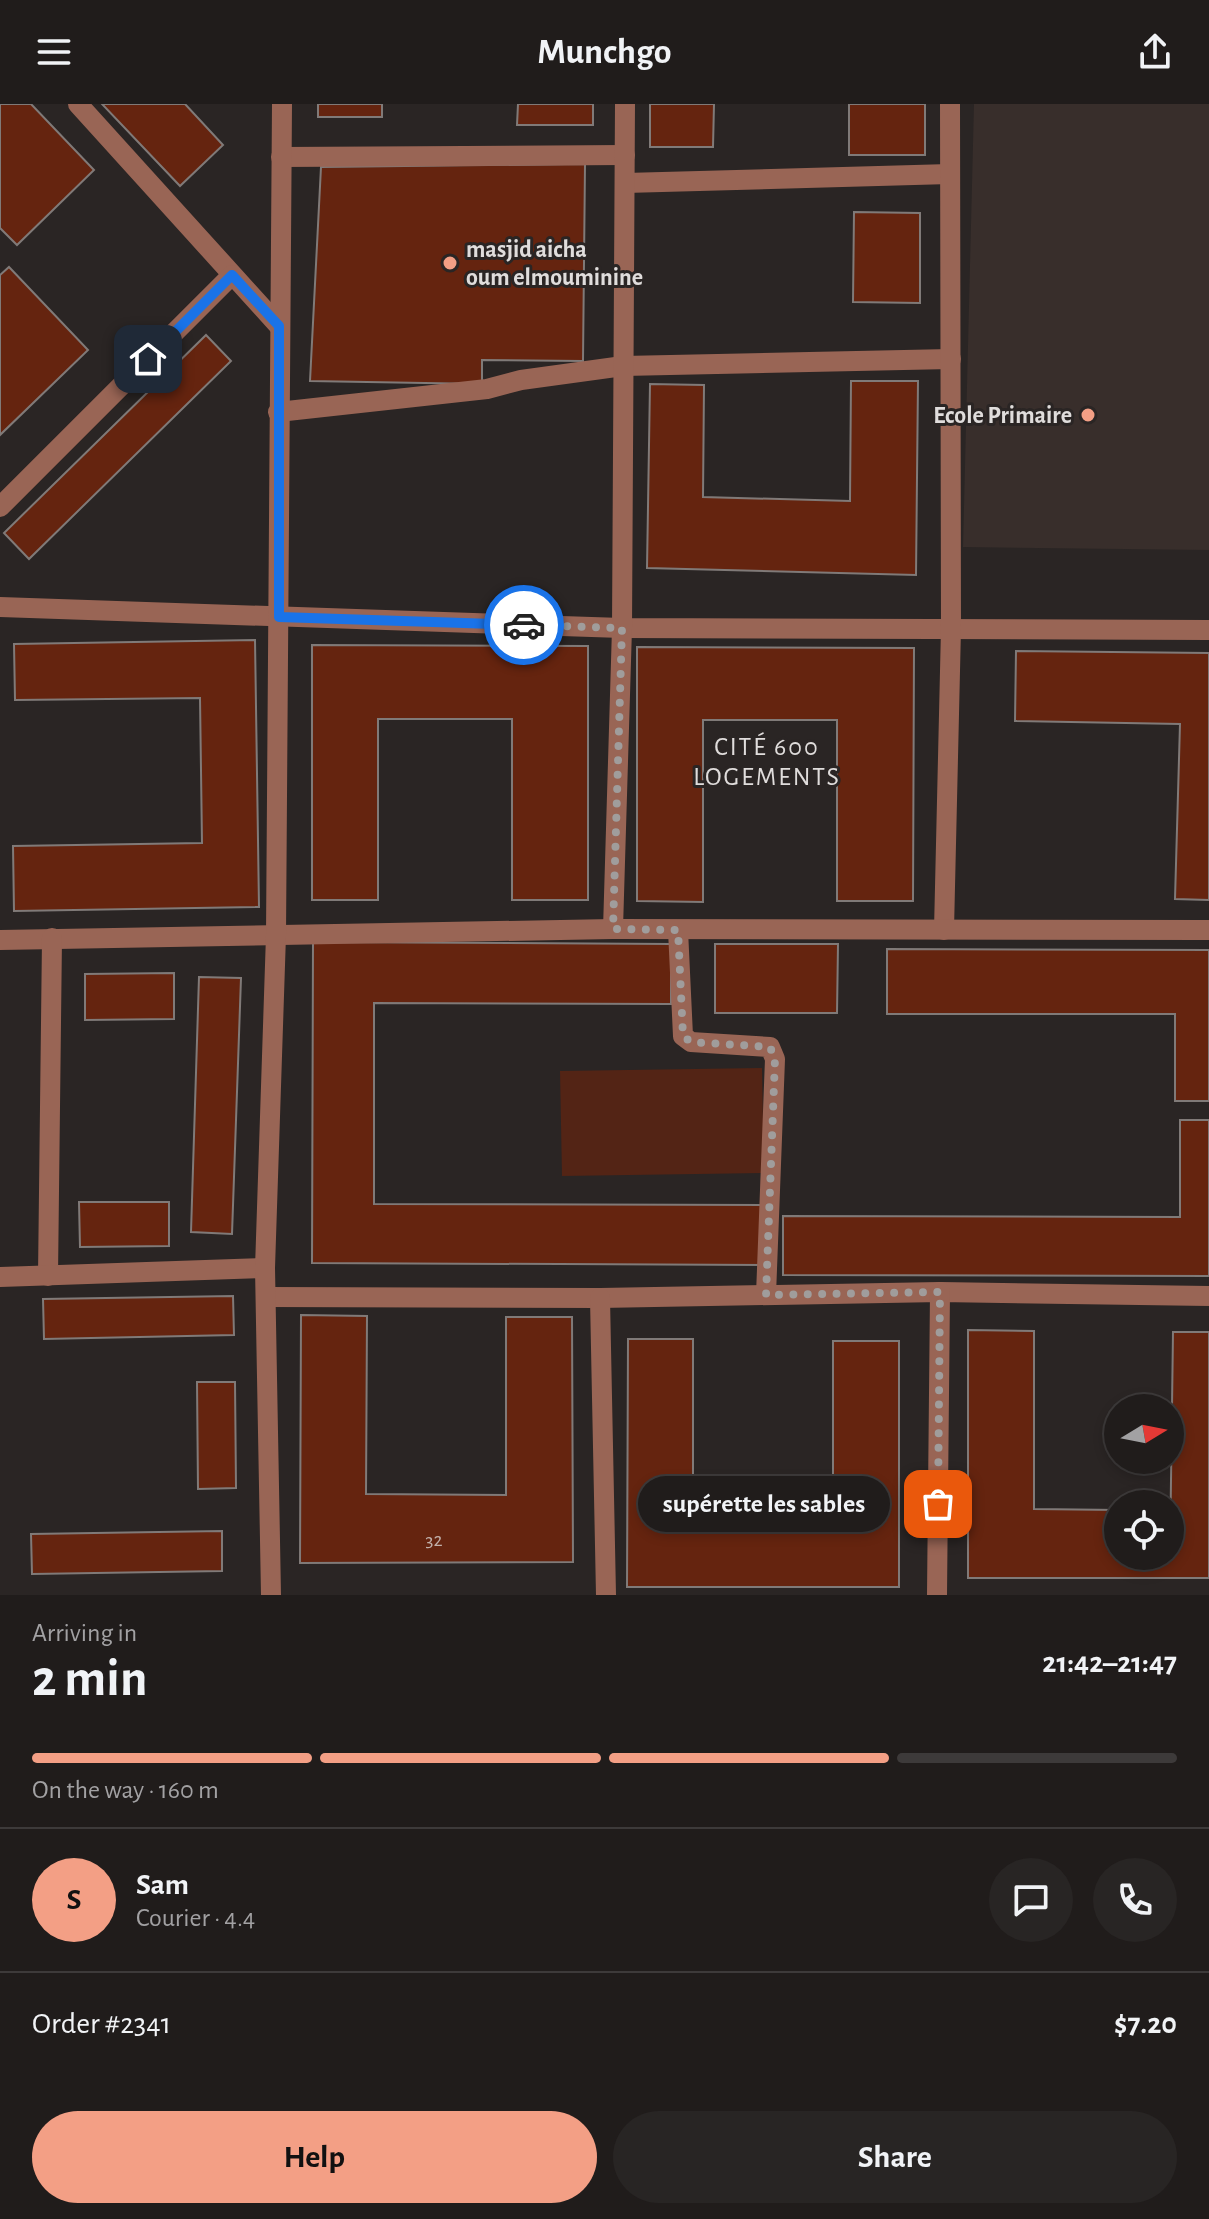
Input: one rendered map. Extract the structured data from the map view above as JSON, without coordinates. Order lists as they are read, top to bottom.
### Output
{
  "districts": ["CITÉ 600 LOGEMENTS"],
  "places": ["masjid aicha oum elmouminine", "Ecole Primaire", "supérette les sables"],
  "house_numbers": ["32"],
  "north": "right",
  "page": {
    "header": "Munchgo",
    "bubble": "supérette les sables",
    "heading": ["2 min", "Arriving in", "21:42–21:47"],
    "panel": [
      "Sam",
      "Courier · 4.4",
      "Order #2341",
      "$7.20"
    ],
    "bar": "On the way · 160 m",
    "round": "S",
    "buttons": ["Help", "Share"]
  }
}
